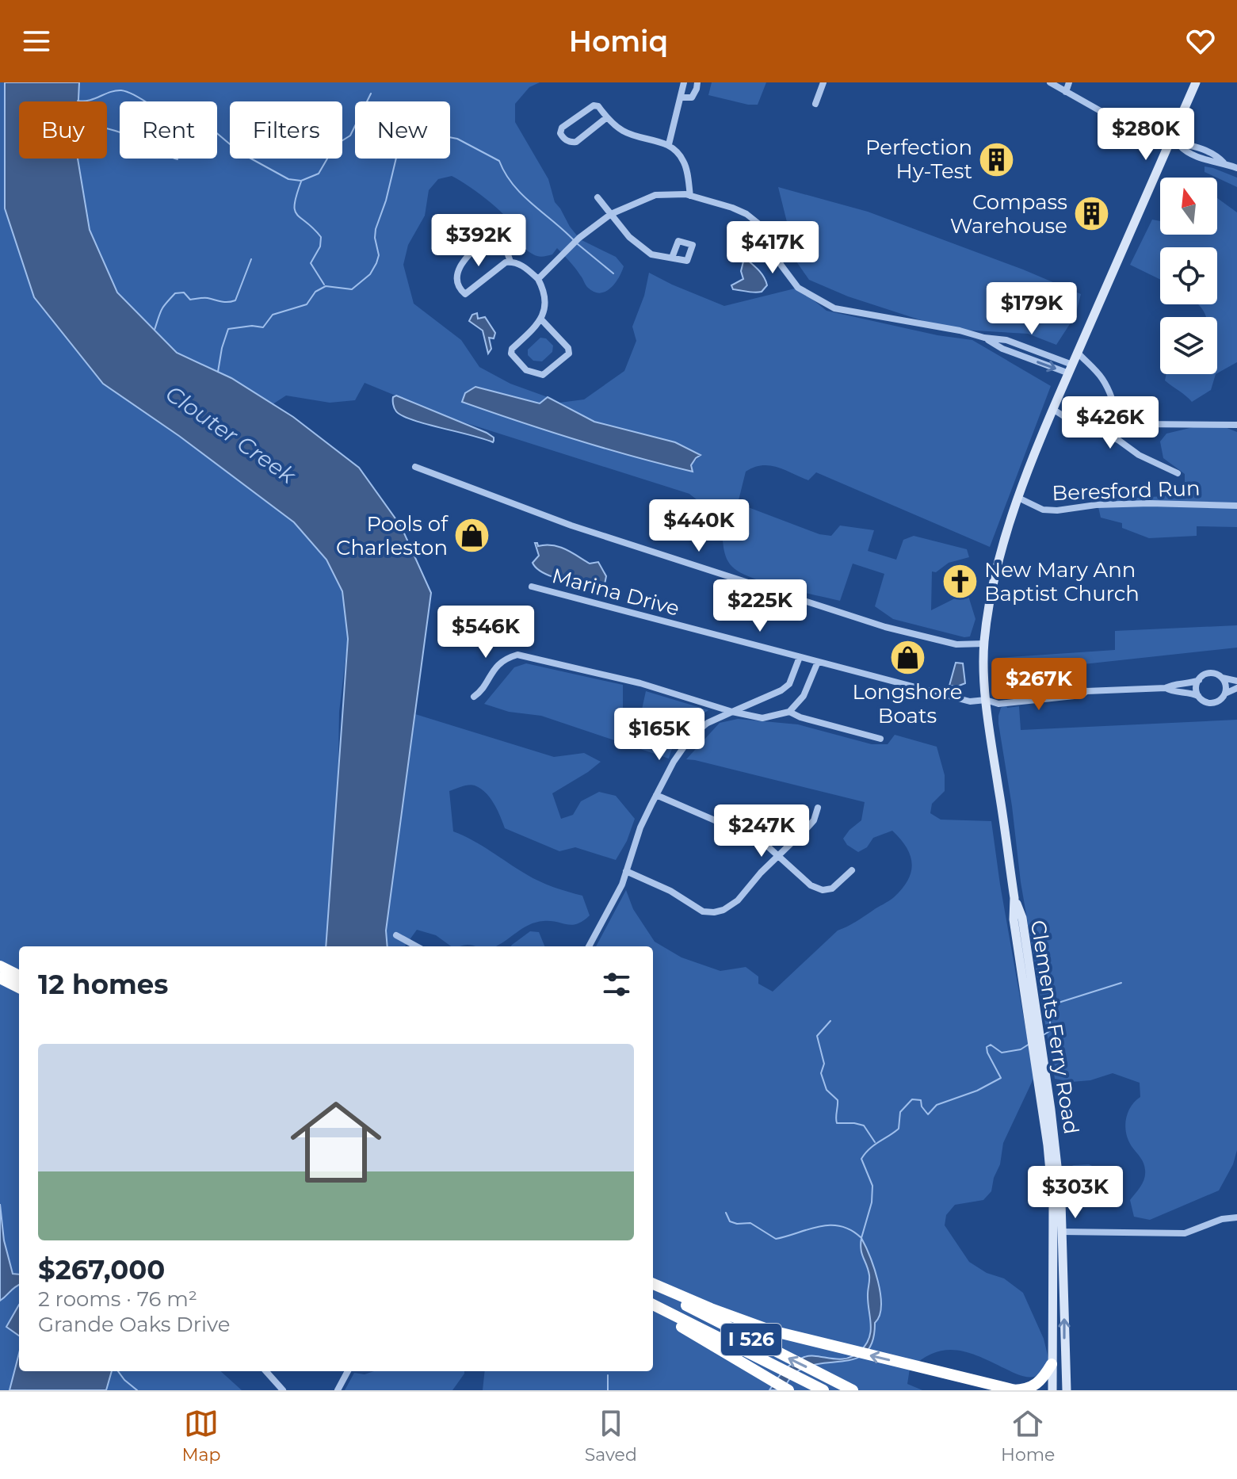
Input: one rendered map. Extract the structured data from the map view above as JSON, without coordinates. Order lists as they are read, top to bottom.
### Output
{
  "streets": {
    "highway": ["I 526"],
    "main road": ["Clements Ferry Road"],
    "street": ["Beresford Run", "Marina Drive"]
  },
  "crossings": [
    ["Beresford Run", "Clements Ferry Road"],
    ["Marina Drive", "Clements Ferry Road"]
  ],
  "water": ["Clouter Creek"],
  "places": {
    "building": ["Perfection Hy-Test", "Compass Warehouse"],
    "shop": ["Pools of Charleston", "Longshore Boats"],
    "church": ["New Mary Ann Baptist Church"]
  },
  "north": "top",
  "page": {
    "header": "Homiq",
    "chip": [
      "Buy",
      "Rent",
      "Filters",
      "New"
    ],
    "price": [
      "$280K",
      "$392K",
      "$417K",
      "$179K",
      "$426K",
      "$440K",
      "$225K",
      "$546K",
      "$267K",
      "$165K",
      "$247K",
      "$303K"
    ],
    "heading": "12 homes",
    "list": [
      {
        "name": "$267,000",
        "note": "2 rooms · 76 m² · Grande Oaks Drive"
      }
    ],
    "tabs": ["Map", "Saved", "Home"]
  }
}
